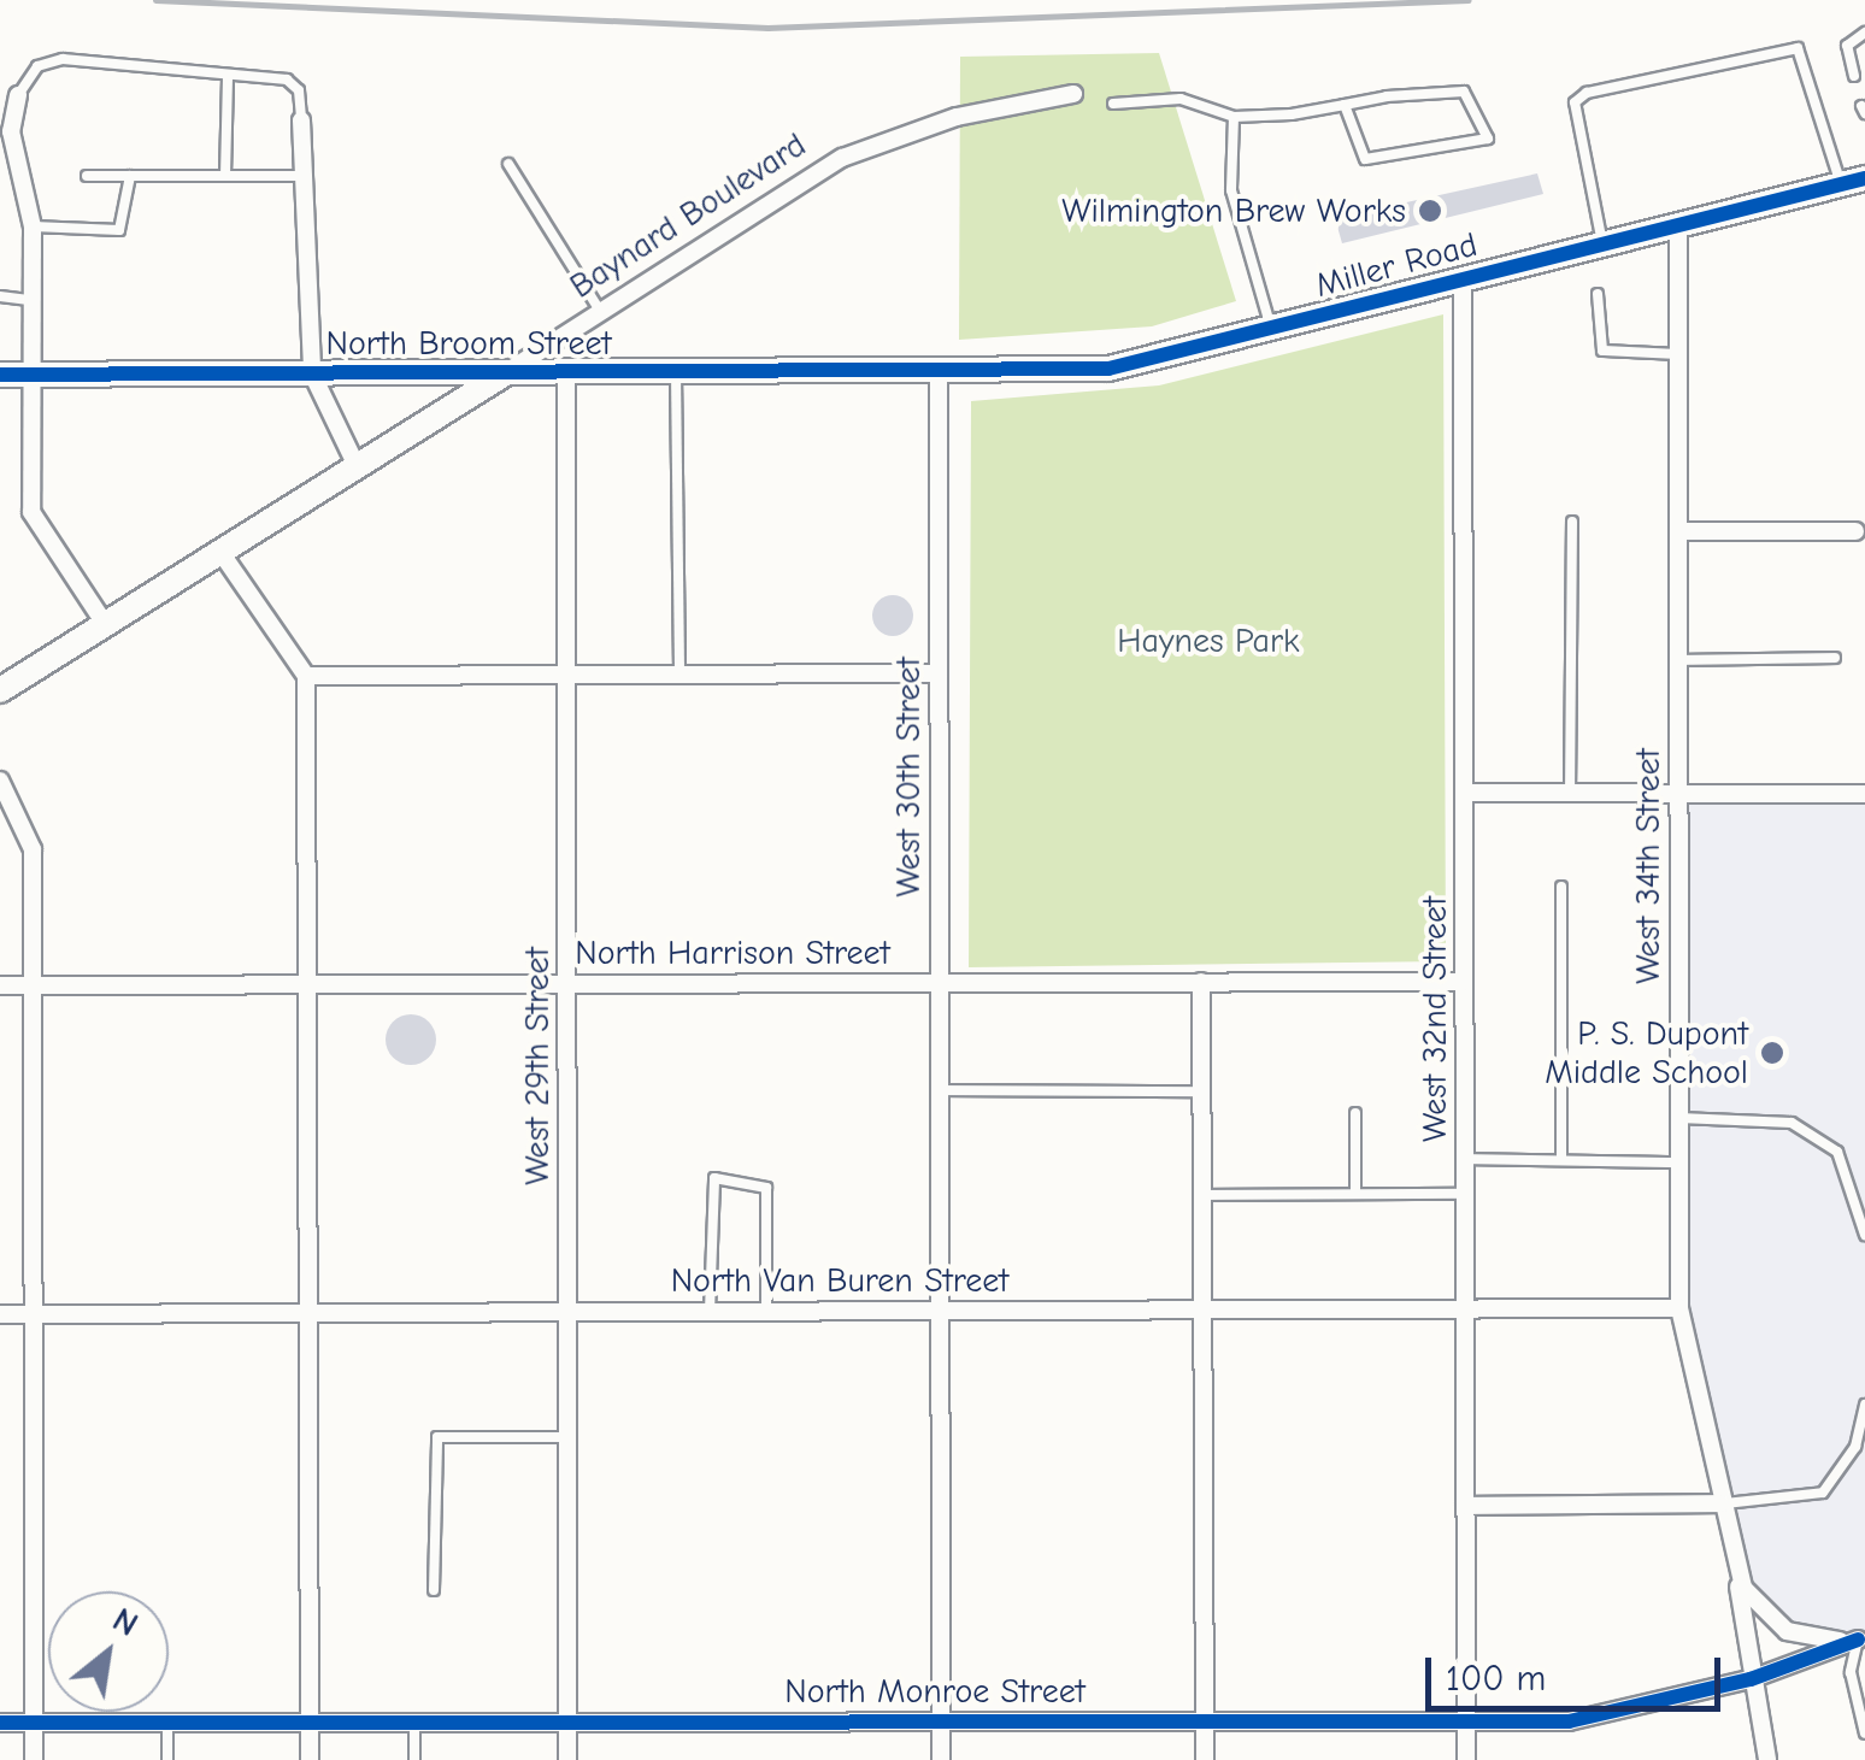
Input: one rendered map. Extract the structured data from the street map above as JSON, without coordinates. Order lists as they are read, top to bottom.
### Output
{
  "streets": {
    "street": [
      "Baynard Boulevard",
      "Miller Road",
      "North Broom Street",
      "West 30th Street",
      "West 34th Street",
      "North Harrison Street",
      "West 32nd Street",
      "West 29th Street",
      "North Van Buren Street",
      "North Monroe Street"
    ]
  },
  "crossings": [
    ["Baynard Boulevard", "North Broom Street"],
    ["Miller Road", "North Broom Street"],
    ["Miller Road", "West 30th Street"],
    ["Miller Road", "West 34th Street"],
    ["Miller Road", "West 32nd Street"],
    ["North Broom Street", "West 30th Street"],
    ["North Broom Street", "West 29th Street"],
    ["West 30th Street", "North Harrison Street"],
    ["West 30th Street", "North Van Buren Street"],
    ["West 30th Street", "North Monroe Street"],
    ["West 34th Street", "North Van Buren Street"],
    ["West 34th Street", "North Monroe Street"],
    ["North Harrison Street", "West 32nd Street"],
    ["North Harrison Street", "West 29th Street"],
    ["West 32nd Street", "North Van Buren Street"],
    ["West 32nd Street", "North Monroe Street"],
    ["West 29th Street", "North Van Buren Street"],
    ["West 29th Street", "North Monroe Street"]
  ],
  "parks": ["Haynes Park"],
  "places": ["Wilmington Brew Works", "P. S. Dupont Middle School"],
  "scale_bar": "100 m",
  "north": "top right"
}
